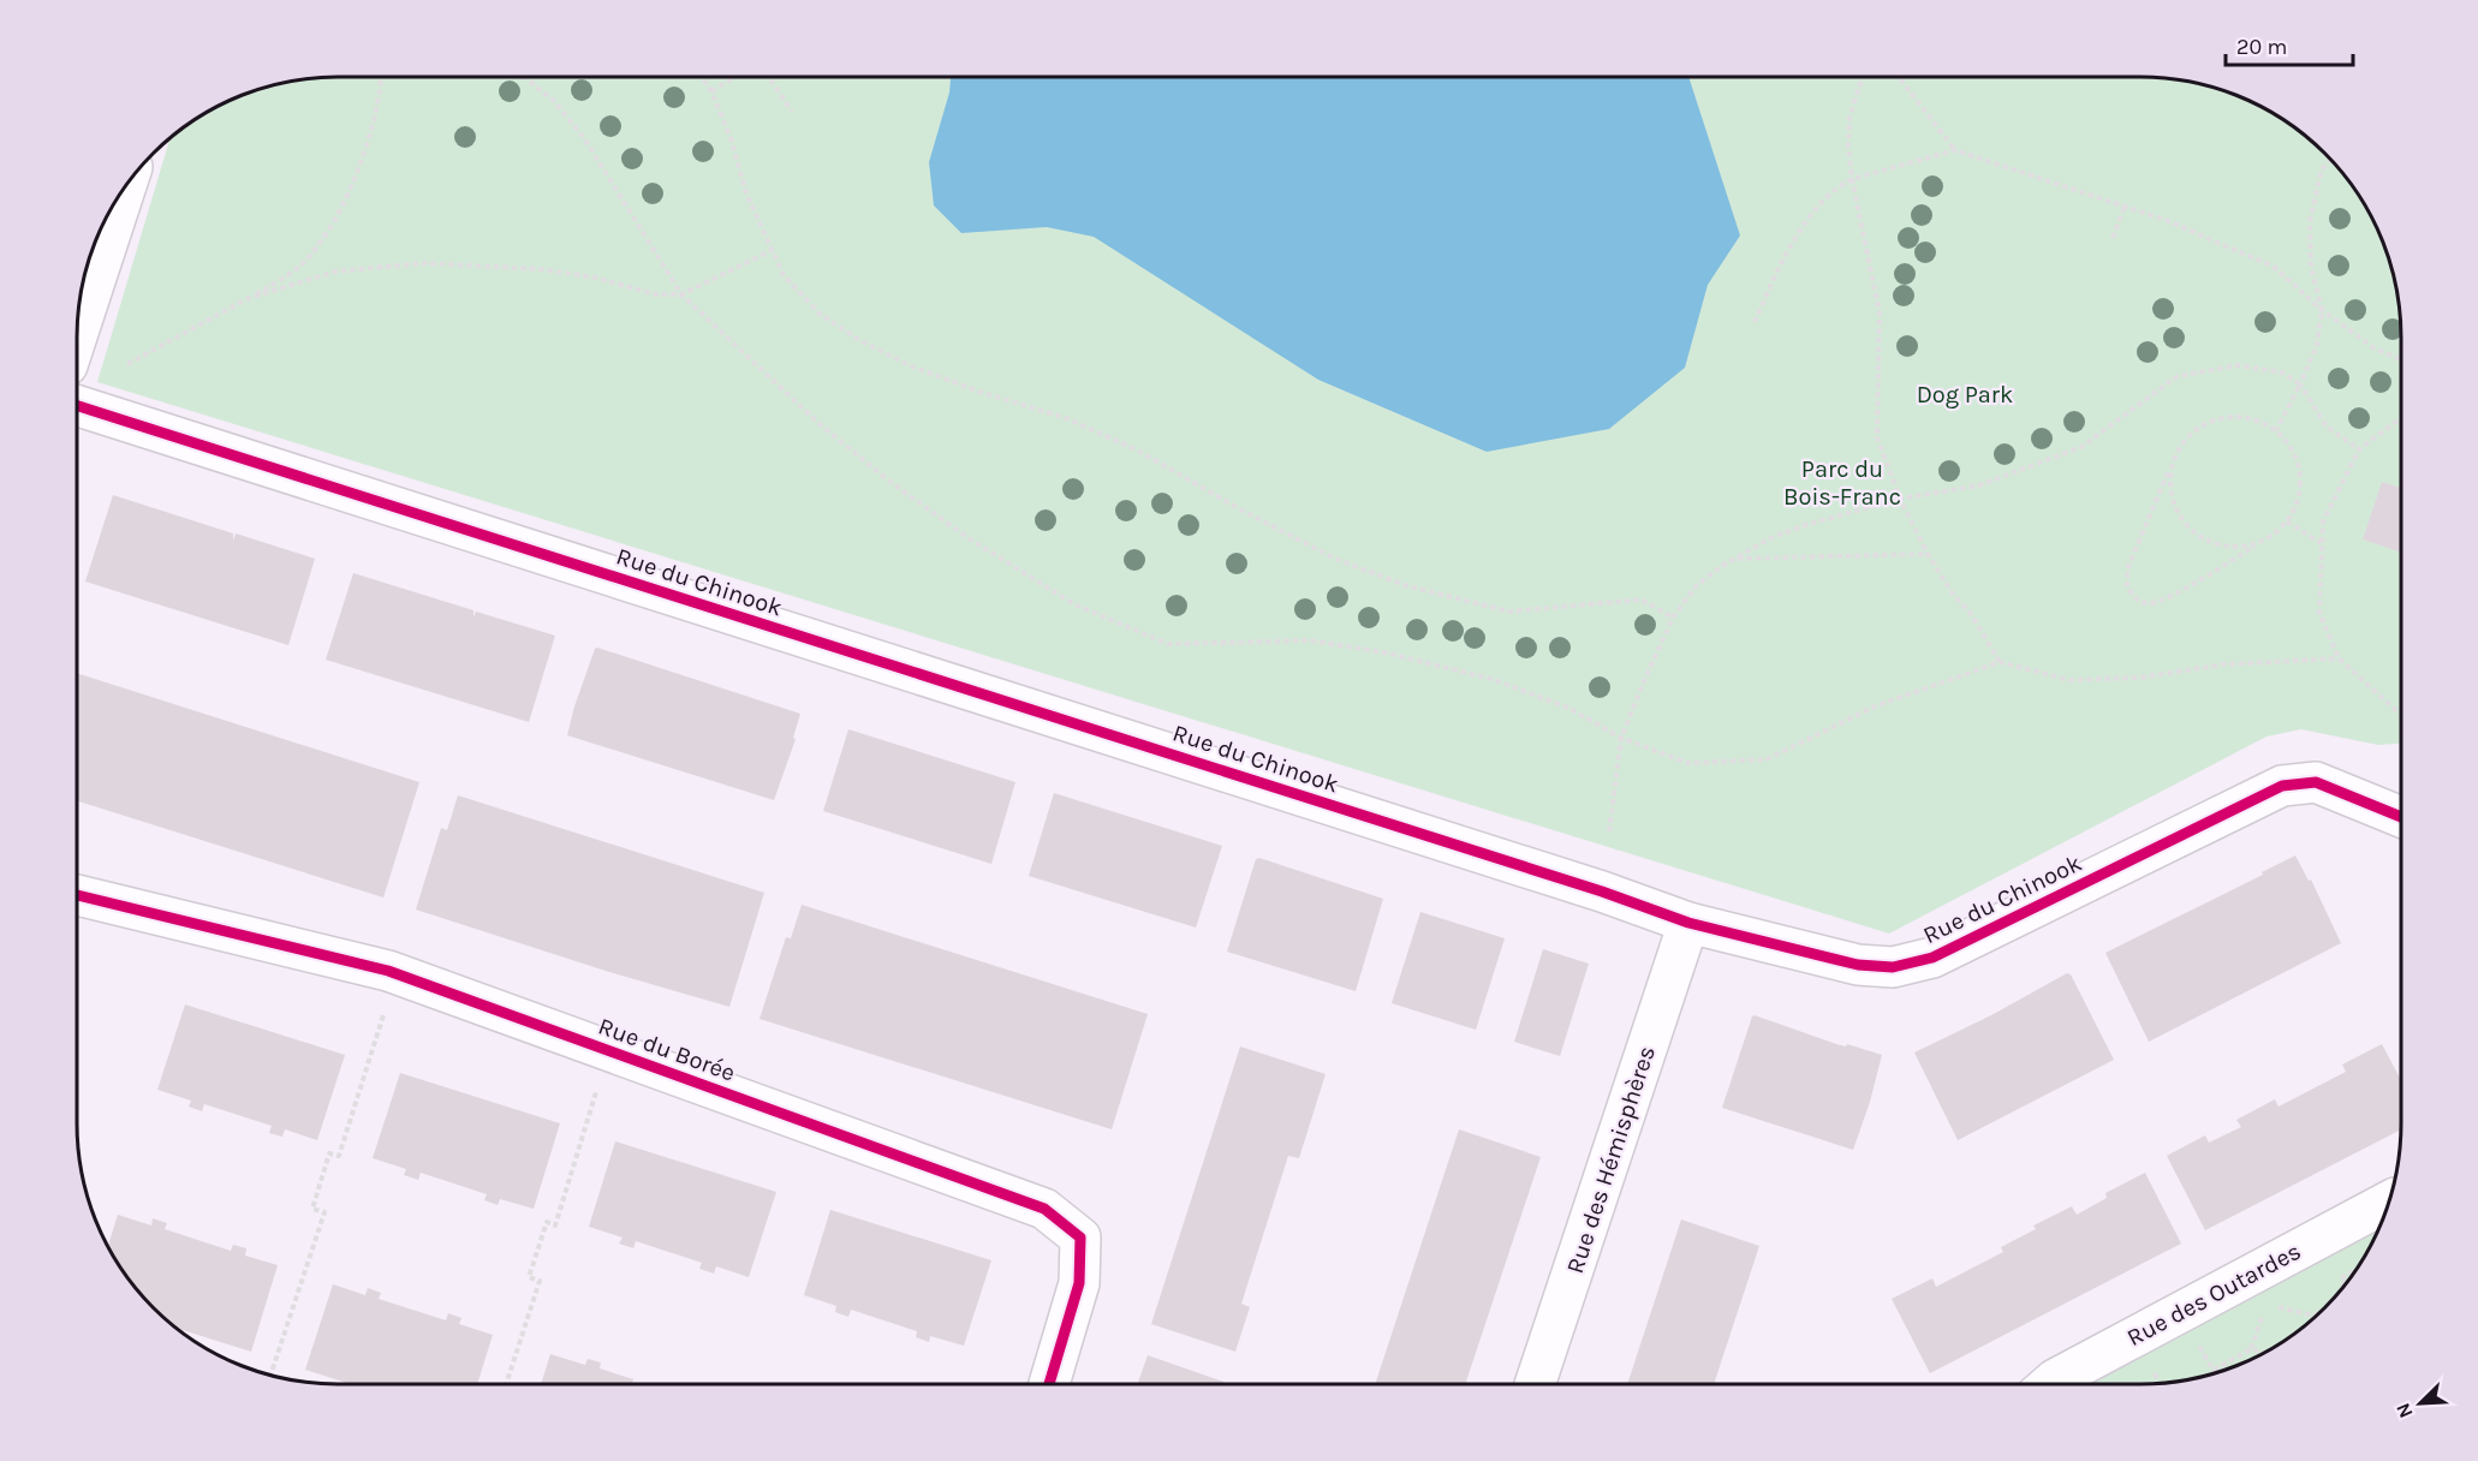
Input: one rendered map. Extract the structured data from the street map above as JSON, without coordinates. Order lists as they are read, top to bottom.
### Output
{
  "streets": {
    "street": [
      "Rue du Chinook",
      "Rue du Borée",
      "Rue des Hémisphères",
      "Rue des Outardes"
    ]
  },
  "crossings": [
    ["Rue du Chinook", "Rue des Hémisphères"]
  ],
  "parks": ["Dog Park", "Parc du Bois-Franc"],
  "scale_bar": "20 m",
  "north": "bottom left"
}
